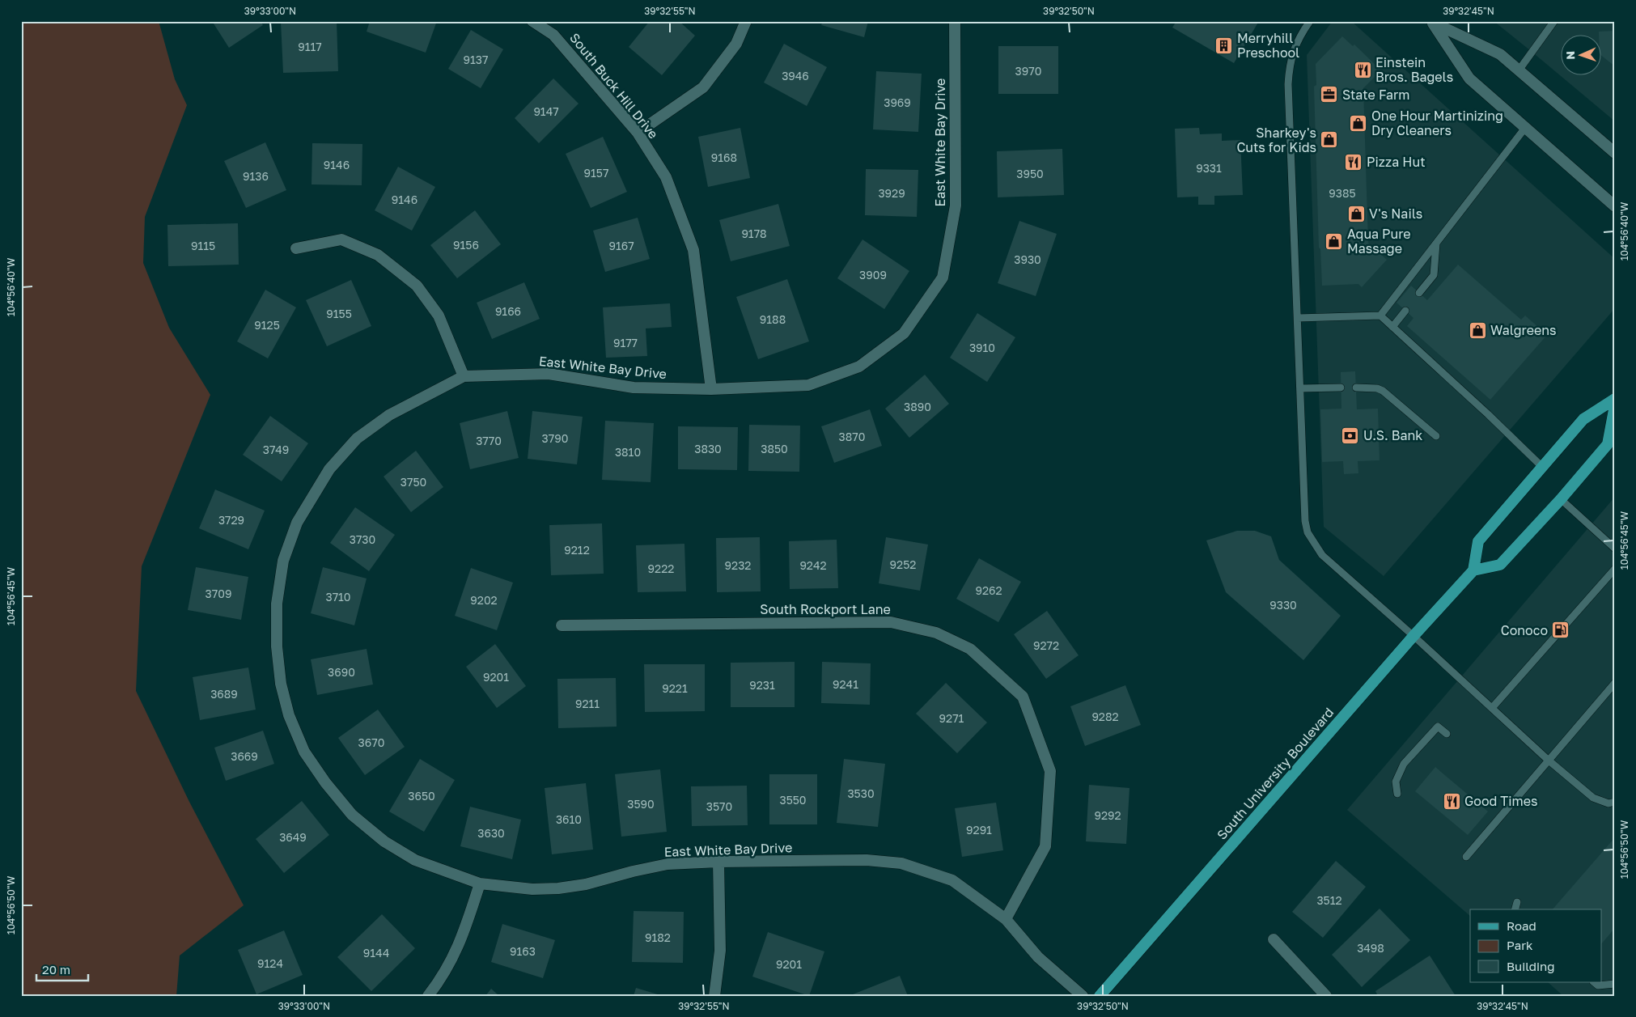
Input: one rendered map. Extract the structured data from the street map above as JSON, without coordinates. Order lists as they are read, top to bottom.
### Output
{
  "streets": {
    "main road": ["South University Boulevard"],
    "street": ["South Buck Hill Drive", "East White Bay Drive", "South Rockport Lane"]
  },
  "crossings": [
    ["South Buck Hill Drive", "East White Bay Drive"],
    ["East White Bay Drive", "South Rockport Lane"]
  ],
  "places": {
    "building": ["Merryhill Preschool"],
    "restaurant": ["Einstein Bros. Bagels", "Pizza Hut", "Good Times"],
    "office": ["State Farm"],
    "shop": [
      "One Hour Martinizing Dry Cleaners",
      "Sharkey's Cuts for Kids",
      "V's Nails",
      "Aqua Pure Massage",
      "Walgreens"
    ],
    "bank": ["U.S. Bank"],
    "fuel station": ["Conoco"]
  },
  "house_numbers": [
    "9117",
    "9137",
    "3970",
    "3946",
    "3969",
    "9147",
    "9168",
    "9146",
    "9331",
    "9157",
    "3950",
    "9136",
    "3929",
    "9385",
    "9146",
    "9178",
    "9156",
    "9115",
    "9167",
    "3930",
    "3909",
    "9166",
    "9155",
    "9188",
    "9125",
    "9177",
    "3910",
    "3890",
    "3870",
    "3790",
    "3770",
    "3830",
    "3850",
    "3749",
    "3810",
    "3750",
    "3729",
    "3730",
    "9212",
    "9252",
    "9232",
    "9242",
    "9222",
    "9262",
    "3709",
    "3710",
    "9202",
    "9330",
    "9272",
    "3690",
    "9201",
    "9241",
    "9231",
    "9221",
    "3689",
    "9211",
    "9282",
    "9271",
    "3670",
    "3669",
    "3530",
    "3650",
    "3550",
    "3590",
    "3570",
    "9292",
    "3610",
    "9291",
    "3630",
    "3649",
    "3512",
    "9182",
    "3498",
    "9163",
    "9144",
    "9124",
    "9201"
  ],
  "legend": ["Road", "Park", "Building"],
  "scale_bar": "20 m",
  "north": "left",
  "coordinates": [
    "39°33'00\"N",
    "39°32'55\"N",
    "39°32'50\"N",
    "39°32'45\"N",
    "104°56'40\"W",
    "104°56'45\"W",
    "104°56'50\"W"
  ]
}
